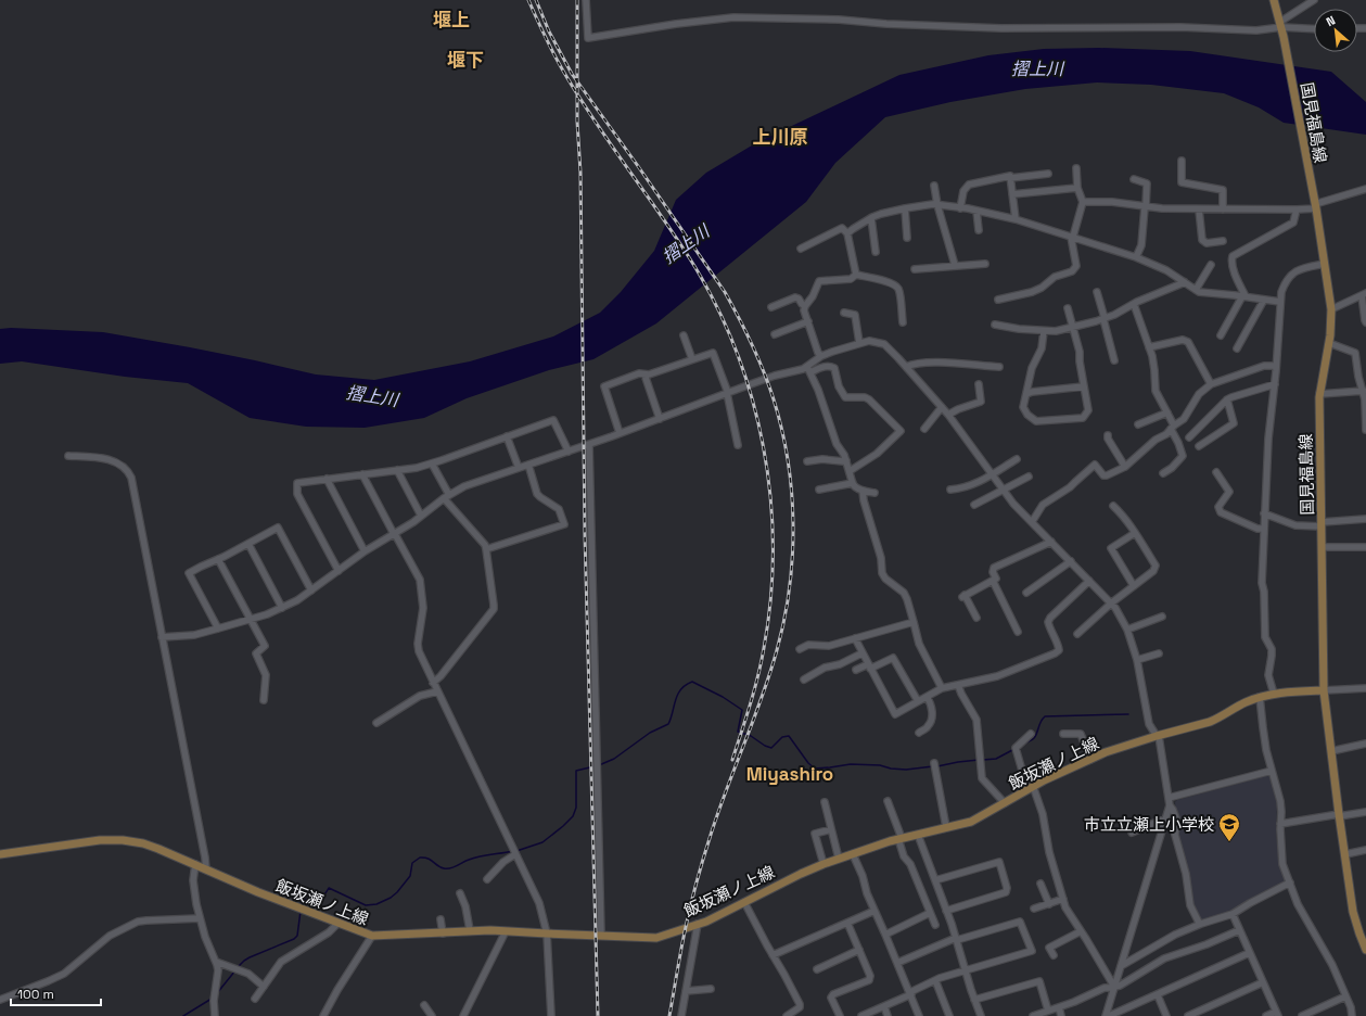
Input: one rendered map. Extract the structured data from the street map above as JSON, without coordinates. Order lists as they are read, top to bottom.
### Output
{
  "streets": {
    "main road": ["国見福島線", "飯坂瀬ノ上線"]
  },
  "crossings": [
    ["国見福島線", "飯坂瀬ノ上線"]
  ],
  "districts": [
    "堰上",
    "堰下",
    "上川原",
    "Miyashiro"
  ],
  "water": ["摺上川"],
  "places": {
    "school or university": ["市立立瀬上小学校"]
  },
  "scale_bar": "100 m",
  "north": "top left"
}
